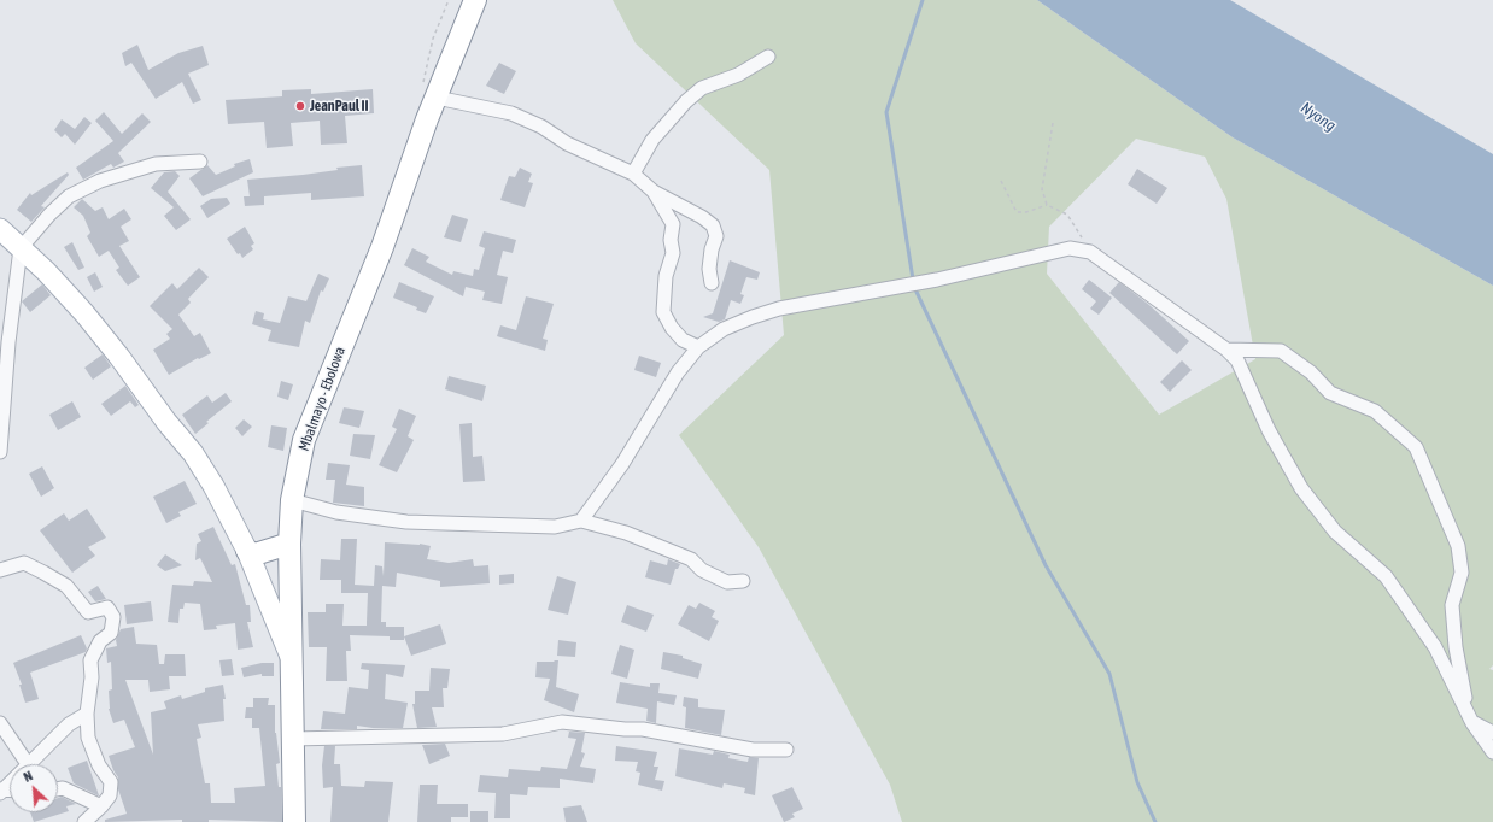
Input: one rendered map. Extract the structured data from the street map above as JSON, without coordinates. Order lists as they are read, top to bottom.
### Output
{
  "streets": {
    "highway": ["Mbalmayo - Ebolowa"]
  },
  "water": ["Nyong"],
  "places": ["JeanPaul II"],
  "north": "top left"
}
